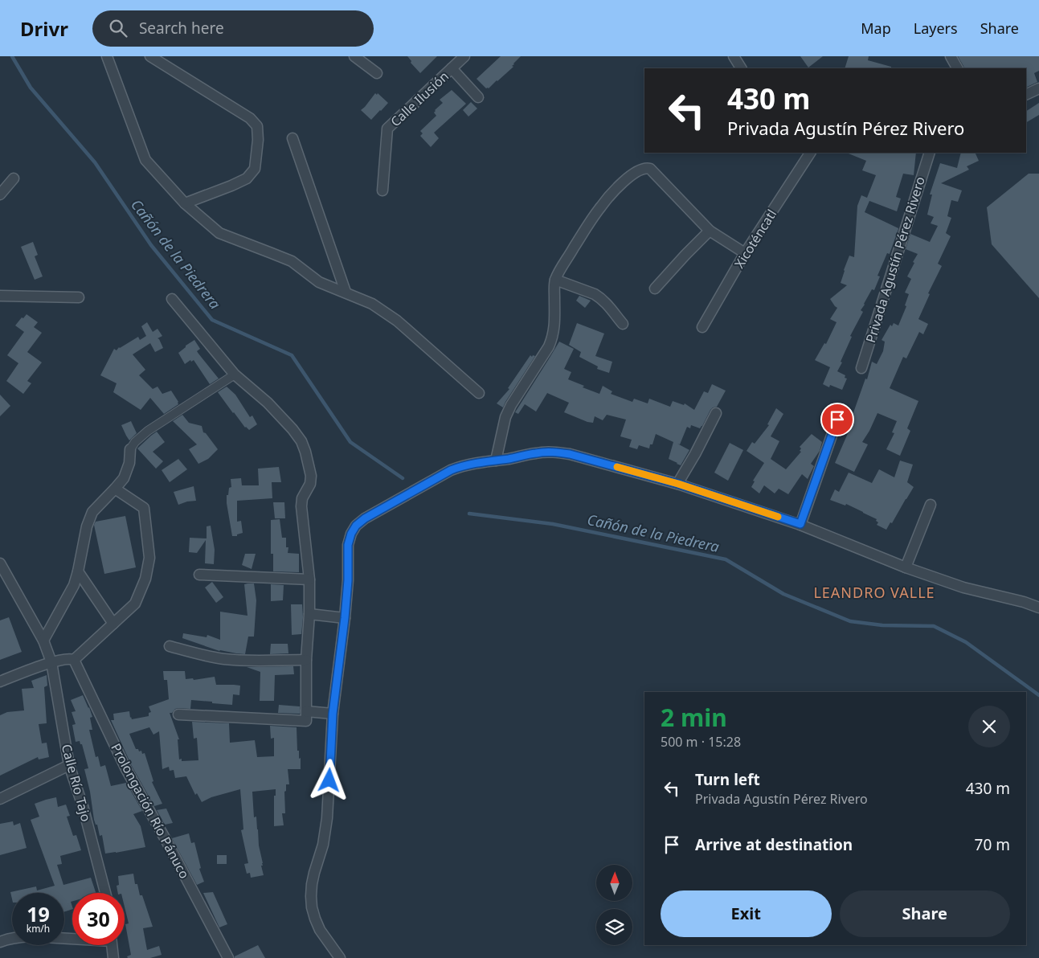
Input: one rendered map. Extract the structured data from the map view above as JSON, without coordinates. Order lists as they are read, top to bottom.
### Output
{
  "streets": {
    "street": [
      "Calle Ilusión",
      "Xicoténcatl",
      "Privada Agustín Pérez Rivero",
      "Calle Río Tajo",
      "Prolongación Río Pánuco"
    ]
  },
  "districts": ["LEANDRO VALLE"],
  "water": ["Cañón de la Piedrera"],
  "north": "top",
  "page": {
    "header": "Drivr",
    "search": "Search here",
    "nav": ["Map", "Layers", "Share"],
    "turn": ["430 m", "Privada Agustín Pérez Rivero"],
    "heading": ["2 min", "500 m · 15:28"],
    "list": [
      {
        "name": "Turn left",
        "note": "Privada Agustín Pérez Rivero",
        "value": "430 m"
      },
      {
        "name": "Arrive at destination",
        "value": "70 m"
      }
    ],
    "buttons": ["Exit", "Share"],
    "speed": "19 km/h",
    "limit": "30"
  }
}
